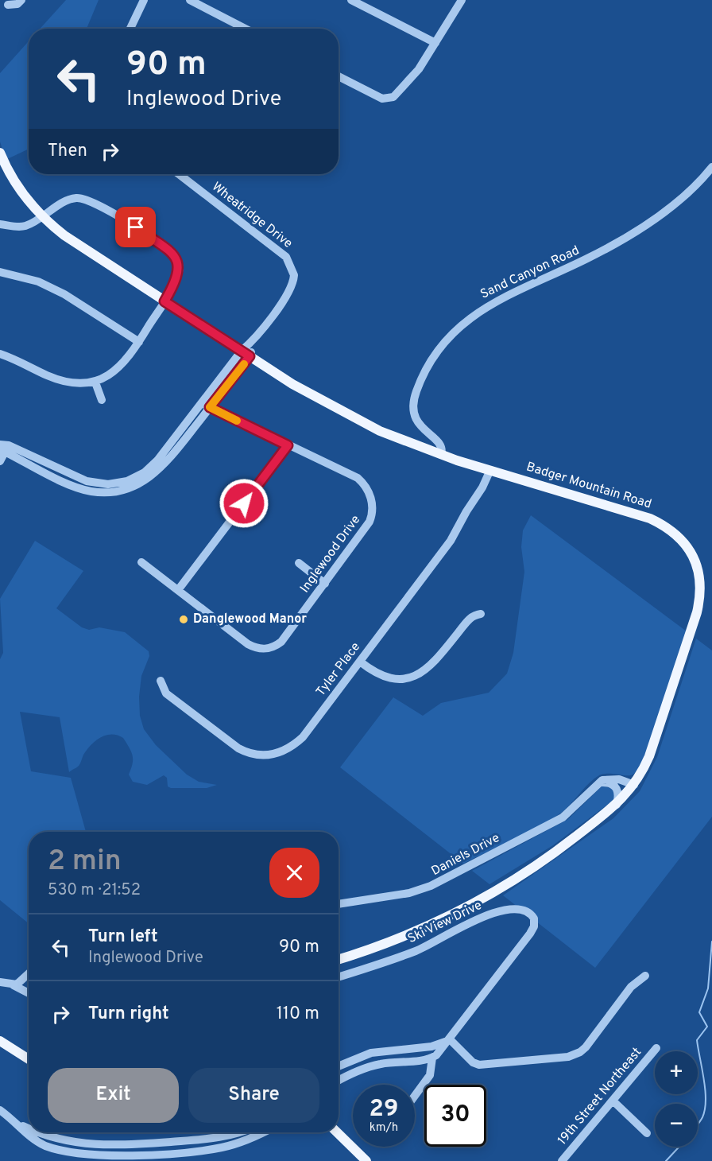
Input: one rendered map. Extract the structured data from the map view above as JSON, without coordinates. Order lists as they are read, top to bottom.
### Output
{
  "streets": {
    "main road": ["Badger Mountain Road"],
    "street": [
      "Wheatridge Drive",
      "Sand Canyon Road",
      "Inglewood Drive",
      "Tyler Place",
      "Daniels Drive",
      "Ski View Drive",
      "19th Street Northeast"
    ]
  },
  "crossings": [
    ["Wheatridge Drive", "Badger Mountain Road"],
    ["Sand Canyon Road", "Badger Mountain Road"],
    ["Badger Mountain Road", "Tyler Place"],
    ["Badger Mountain Road", "Daniels Drive"]
  ],
  "places": ["Danglewood Manor"],
  "page": {
    "turn": ["90 m", "Inglewood Drive"],
    "then": "Then",
    "heading": ["2 min", "530 m · 21:52"],
    "list": [
      {
        "name": "Turn left",
        "note": "Inglewood Drive",
        "value": "90 m"
      },
      {
        "name": "Turn right",
        "value": "110 m"
      }
    ],
    "map_buttons": ["+", "−"],
    "buttons": ["Exit", "Share"],
    "speed": "29 km/h",
    "limit": "30"
  }
}
